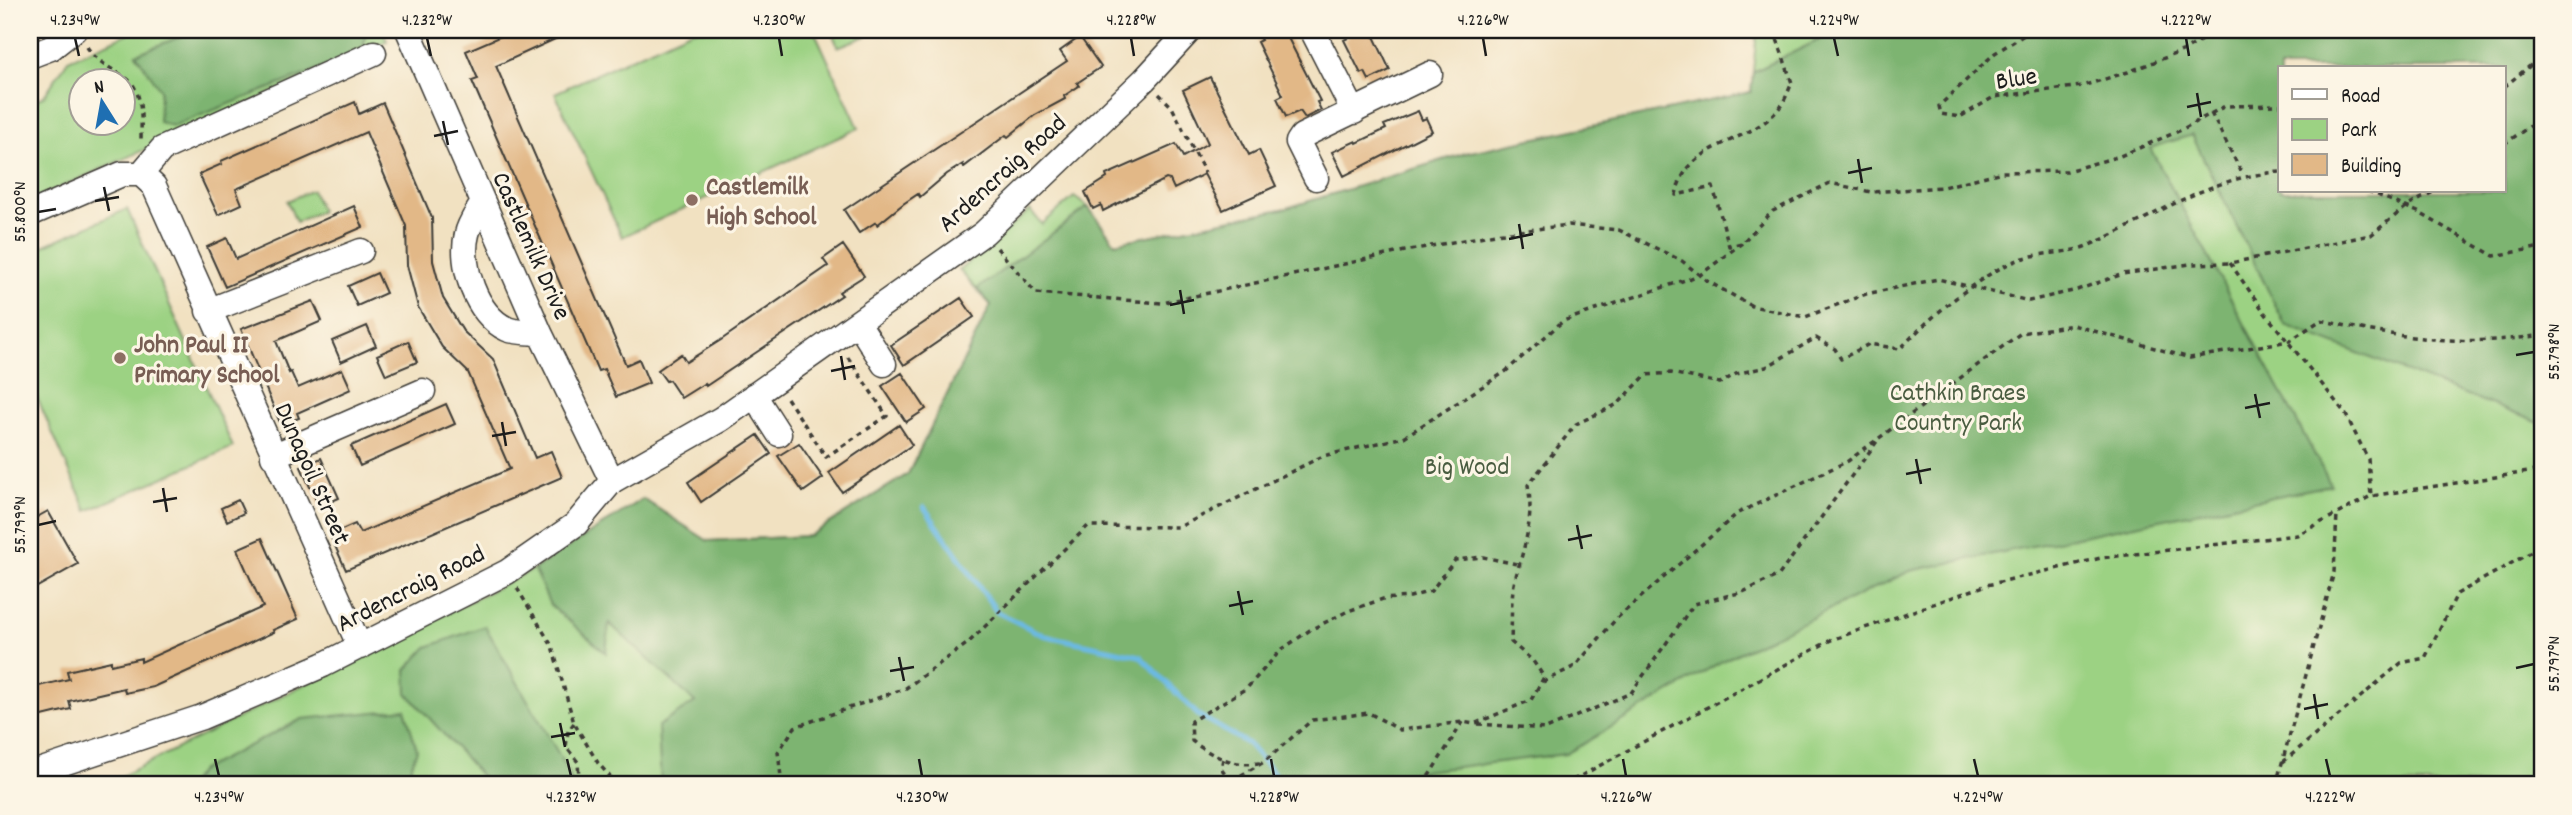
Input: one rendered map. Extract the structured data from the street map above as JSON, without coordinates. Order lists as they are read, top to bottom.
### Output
{
  "streets": {
    "street": ["Ardencraig Road", "Castlemilk Drive", "Dunagoil Street"],
    "path": ["Blue"]
  },
  "crossings": [
    ["Ardencraig Road", "Castlemilk Drive"],
    ["Ardencraig Road", "Dunagoil Street"]
  ],
  "parks": ["Cathkin Braes Country Park", "Big Wood"],
  "places": ["Castlemilk High School", "John Paul II Primary School"],
  "legend": ["Road", "Park", "Building"],
  "north": "top",
  "coordinates": [
    "4.234°W",
    "4.232°W",
    "4.230°W",
    "4.228°W",
    "4.226°W",
    "4.224°W",
    "4.222°W",
    "55.800°N",
    "55.798°N",
    "55.799°N",
    "55.797°N"
  ]
}
